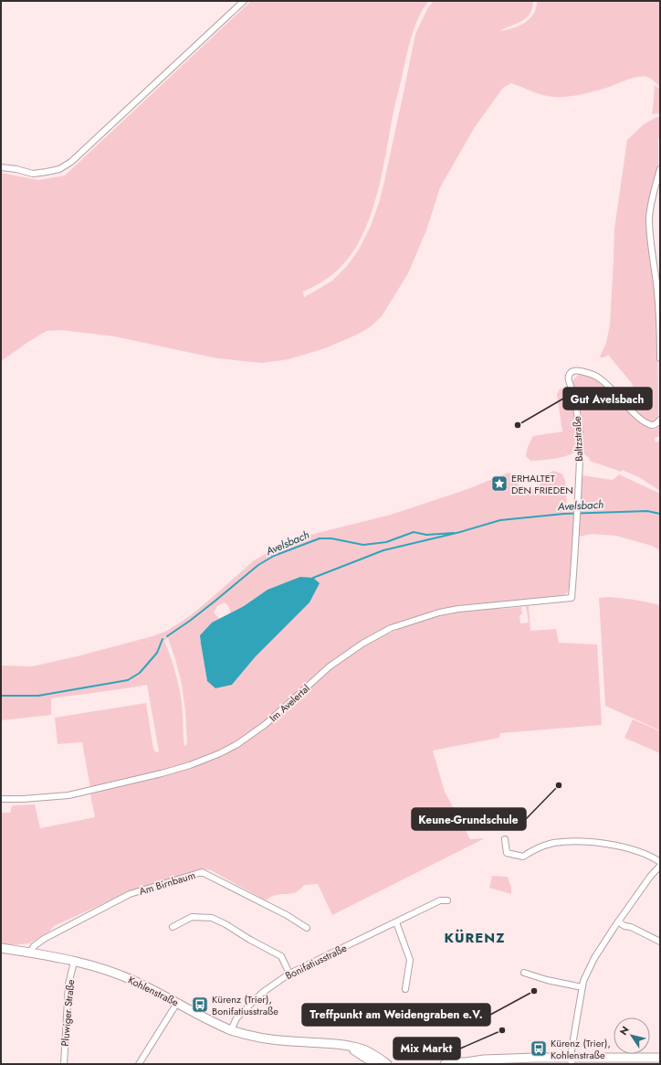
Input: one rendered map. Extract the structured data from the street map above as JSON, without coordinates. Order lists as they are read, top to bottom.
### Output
{
  "streets": {
    "main road": ["Kohlenstraße"],
    "street": [
      "Baltzstraße",
      "Im Avelertal",
      "Am Birnbaum",
      "Bonifatiusstraße",
      "Pluwiger Straße"
    ]
  },
  "crossings": [
    ["Baltzstraße", "Im Avelertal"],
    ["Am Birnbaum", "Kohlenstraße"],
    ["Bonifatiusstraße", "Kohlenstraße"],
    ["Kohlenstraße", "Pluwiger Straße"]
  ],
  "districts": ["KÜRENZ"],
  "water": ["Avelsbach"],
  "places": {
    "other": [
      "Gut Avelsbach",
      "Keune-Grundschule",
      "Treffpunkt am Weidengraben e.V.",
      "Mix Markt"
    ],
    "place": ["ERHALTET DEN FRIEDEN"],
    "bus stop": ["Kürenz (Trier), Bonifatiusstraße", "Kürenz (Trier), Kohlenstraße"]
  },
  "north": "top left"
}
